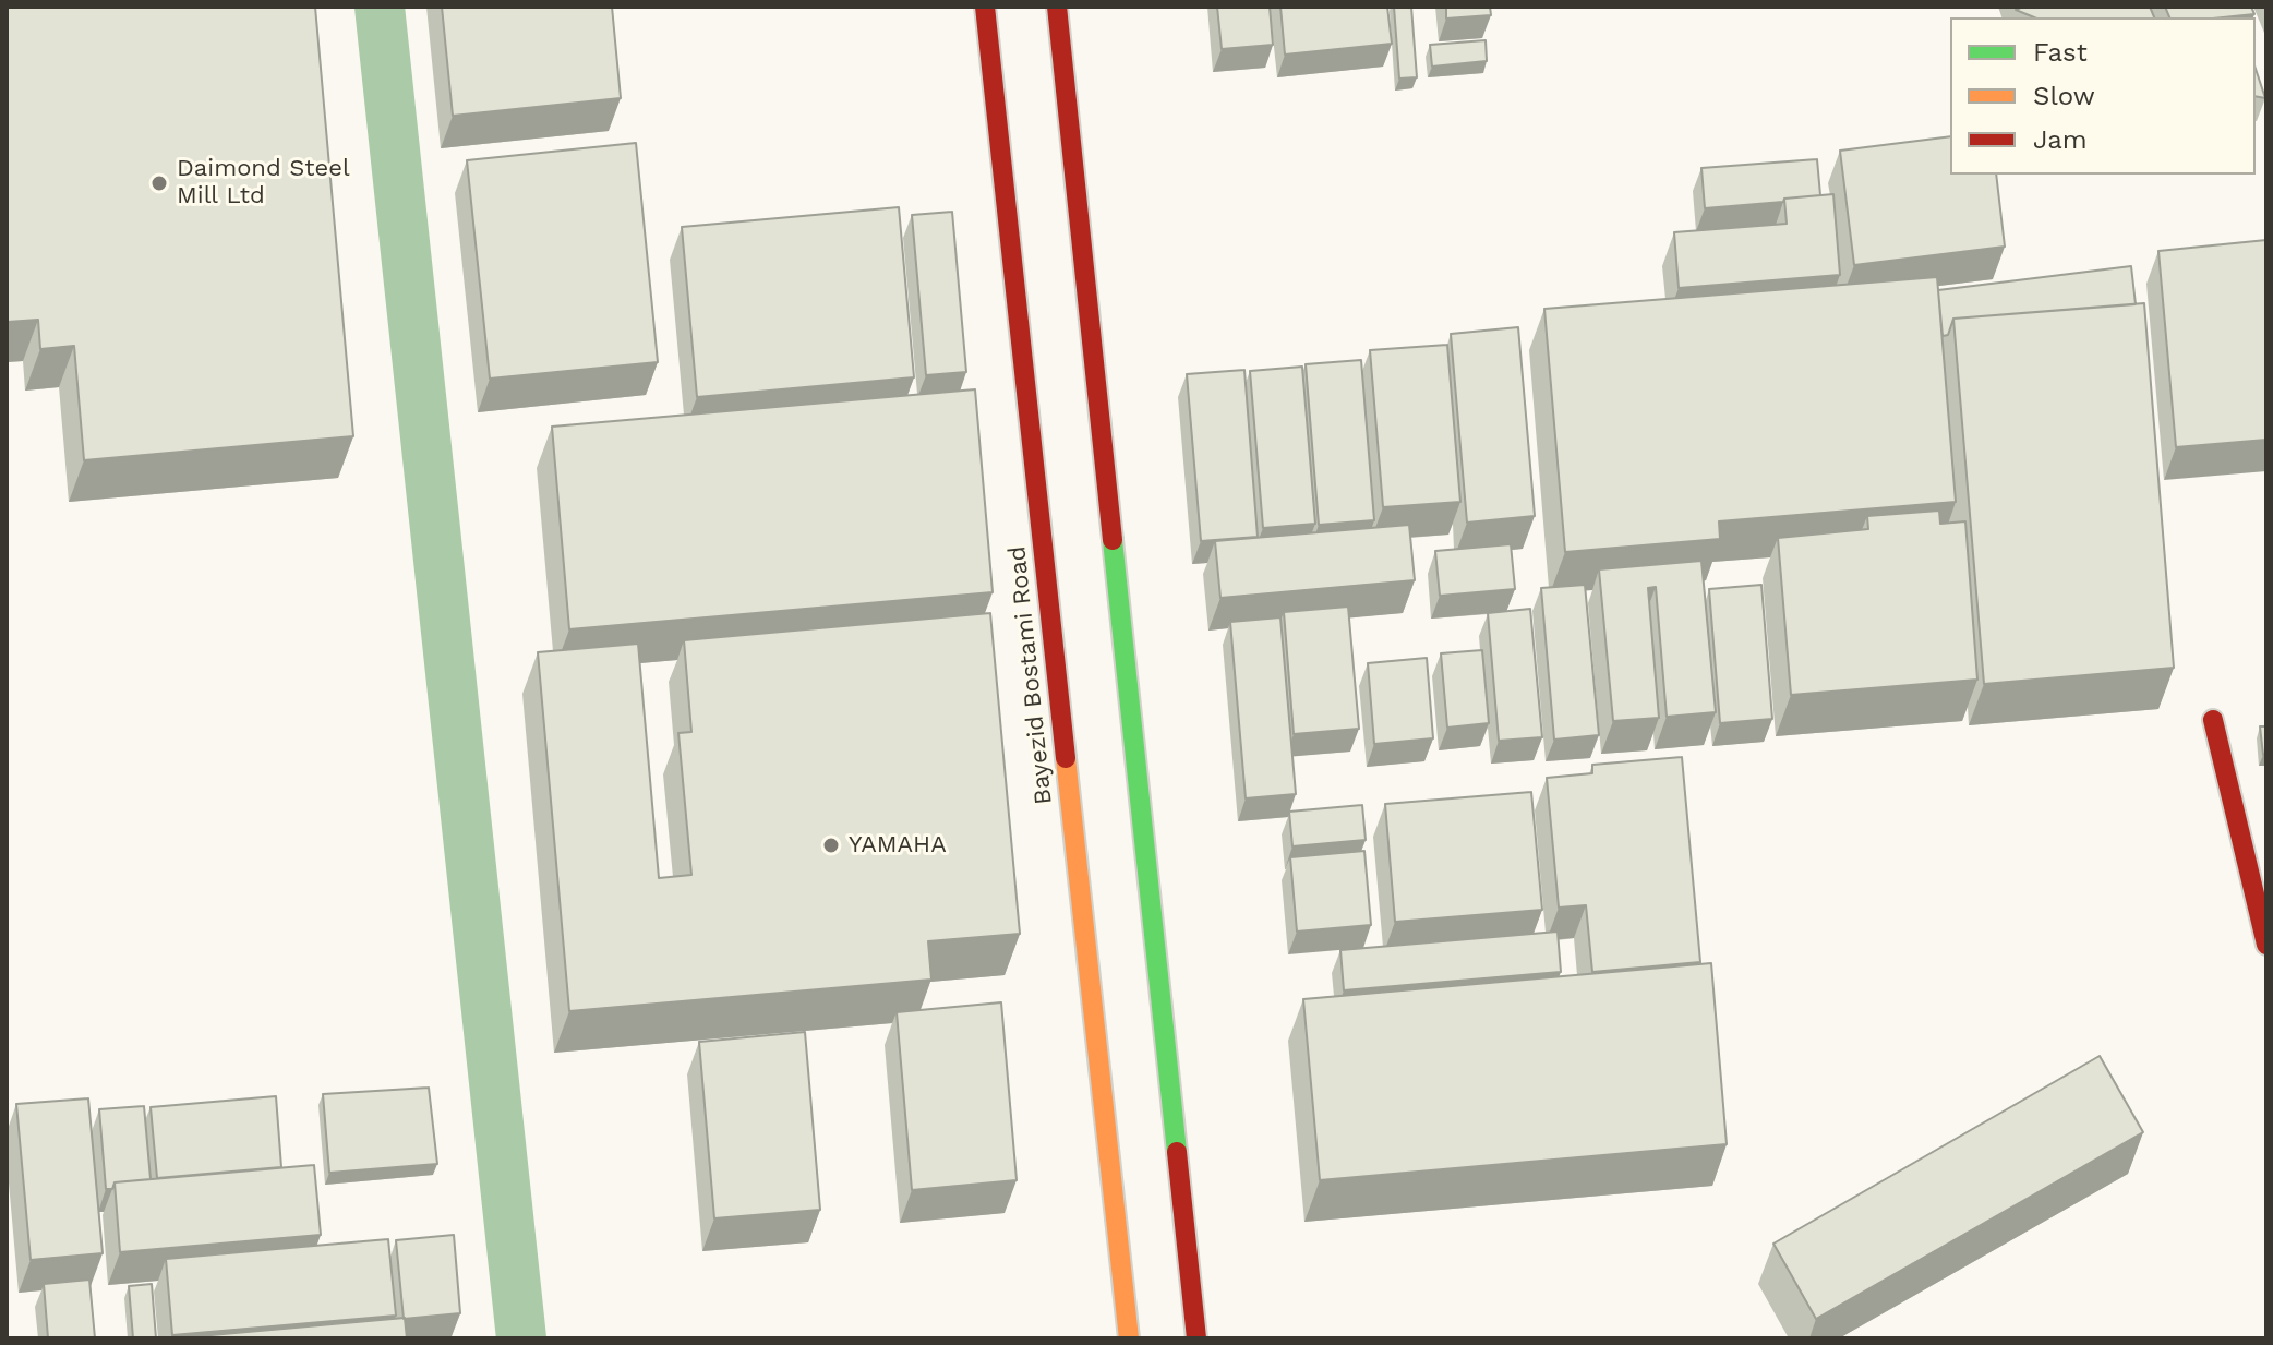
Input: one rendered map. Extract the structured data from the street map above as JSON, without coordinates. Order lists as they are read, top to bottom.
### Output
{
  "streets": {
    "main road": ["Bayezid Bostami Road"]
  },
  "places": ["Daimond Steel Mill Ltd", "YAMAHA"],
  "legend": ["Fast", "Slow", "Jam"]
}
